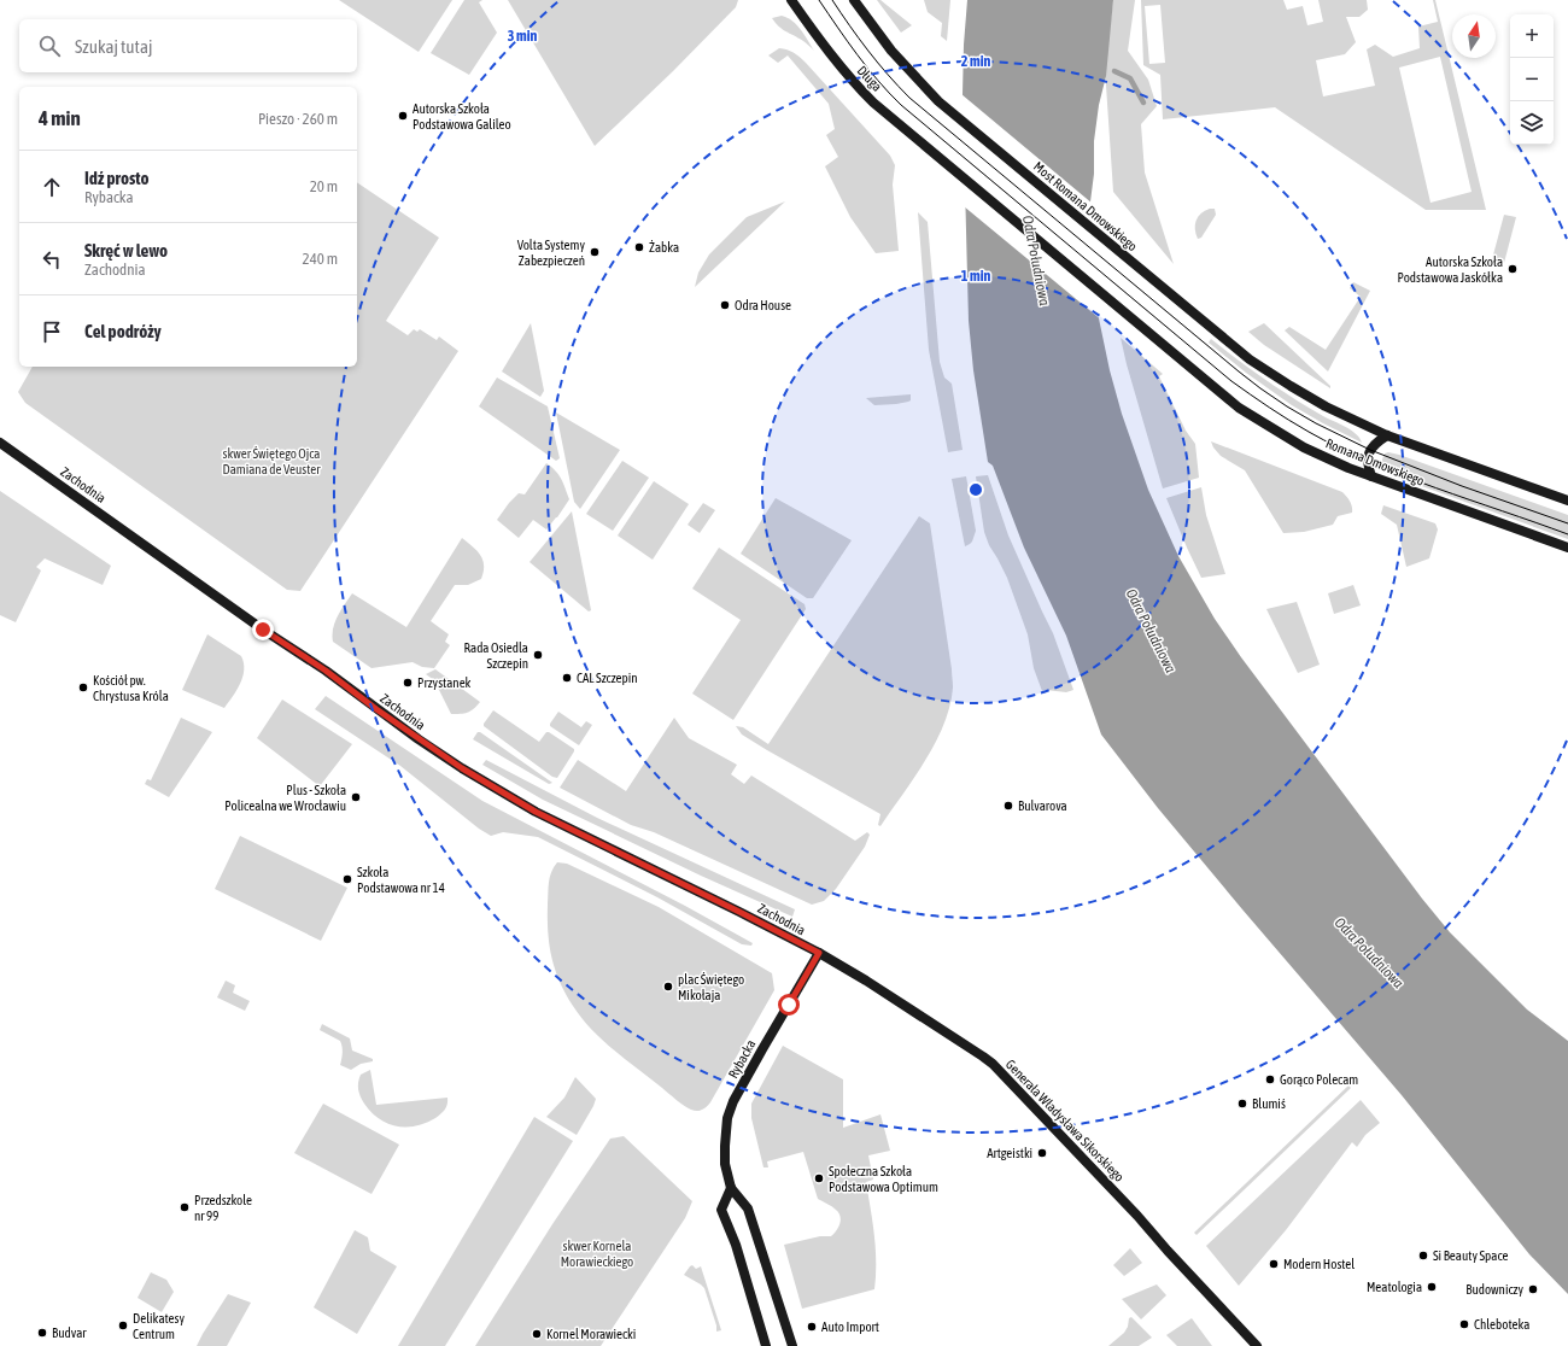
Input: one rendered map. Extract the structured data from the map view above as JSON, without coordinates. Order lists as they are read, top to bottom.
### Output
{
  "streets": {
    "street": [
      "Długa",
      "Most Romana Dmowskiego",
      "Romana Dmowskiego",
      "Zachodnia",
      "Rybacka",
      "Generała Władysława Sikorskiego"
    ]
  },
  "crossings": [
    ["Długa", "Romana Dmowskiego"],
    ["Zachodnia", "Rybacka"],
    ["Zachodnia", "Generała Władysława Sikorskiego"],
    ["Rybacka", "Generała Władysława Sikorskiego"]
  ],
  "water": ["Odra Południowa"],
  "parks": ["skwer Świętego Ojca Damiana de Veuster", "skwer Kornela Morawieckiego"],
  "places": [
    "Autorska Szkoła Podstawowa Galileo",
    "Żabka",
    "Volta Systemy Zabezpieczeń",
    "Autorska Szkoła Podstawowa Jaskółka",
    "Odra House",
    "Rada Osiedla Szczepin",
    "CAL Szczepin",
    "Przystanek",
    "Kościół pw. Chrystusa Króla",
    "Plus - Szkoła Policealna we Wrocławiu",
    "Bulvarova",
    "Szkoła Podstawowa nr 14",
    "plac Świętego Mikołaja",
    "Gorąco Polecam",
    "Blumiś",
    "Artgeistki",
    "Społeczna Szkoła Podstawowa Optimum",
    "Przedszkole nr 99",
    "Si Beauty Space",
    "Modern Hostel",
    "Meatologia",
    "Budowniczy",
    "Chleboteka",
    "Delikatesy Centrum",
    "Auto Import",
    "Budvar",
    "Kornel Morawiecki"
  ],
  "north": "top",
  "page": {
    "map_buttons": ["+", "−"],
    "search": "Szukaj tutaj",
    "heading": ["4 min", "Pieszo · 260 m"],
    "list": [
      ["Idź prosto", "Rybacka", "20 m"],
      ["Skręć w lewo", "Zachodnia", "240 m"],
      "Cel podróży"
    ]
  },
  "rings": ["3 min", "2 min", "1 min"]
}
